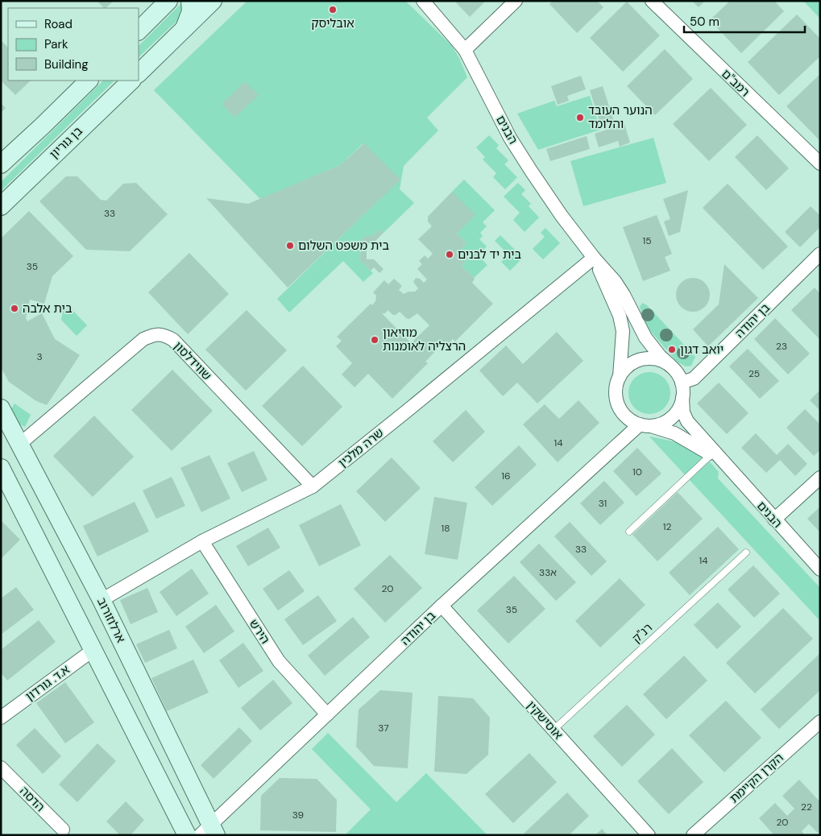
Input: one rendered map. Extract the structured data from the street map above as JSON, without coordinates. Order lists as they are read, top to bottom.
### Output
{
  "streets": {
    "main road": ["בן גוריון", "ארלוזורוב"],
    "street": [
      "רמב\"ם",
      "הבנים",
      "בן יהודה",
      "שווידלסון",
      "שרה מלכין",
      "הירש",
      "א.ד. גורדון",
      "אוסישקין",
      "הקרן הקיימת",
      "הדסה"
    ],
    "lane": ["רנ\"ק"]
  },
  "crossings": [
    ["הבנים", "בן יהודה"],
    ["הבנים", "שרה מלכין"],
    ["בן יהודה", "ארלוזורוב"],
    ["בן יהודה", "הירש"],
    ["בן יהודה", "אוסישקין"],
    ["שווידלסון", "שרה מלכין"],
    ["שווידלסון", "ארלוזורוב"],
    ["שרה מלכין", "ארלוזורוב"],
    ["שרה מלכין", "הירש"],
    ["רנ\"ק", "אוסישקין"]
  ],
  "places": [
    "אובליסק",
    "הנוער העובד והלומד",
    "בית משפט השלום",
    "בית יד לבנים",
    "בית אלבה",
    "מוזיאון הרצליה לאומנות",
    "יואב דגון"
  ],
  "house_numbers": [
    "33",
    "15",
    "35",
    "23",
    "3",
    "25",
    "14",
    "10",
    "16",
    "31",
    "12",
    "18",
    "33",
    "14",
    "33א",
    "20",
    "35",
    "37",
    "22",
    "39",
    "20"
  ],
  "legend": ["Road", "Park", "Building"],
  "scale_bar": "50 m"
}
